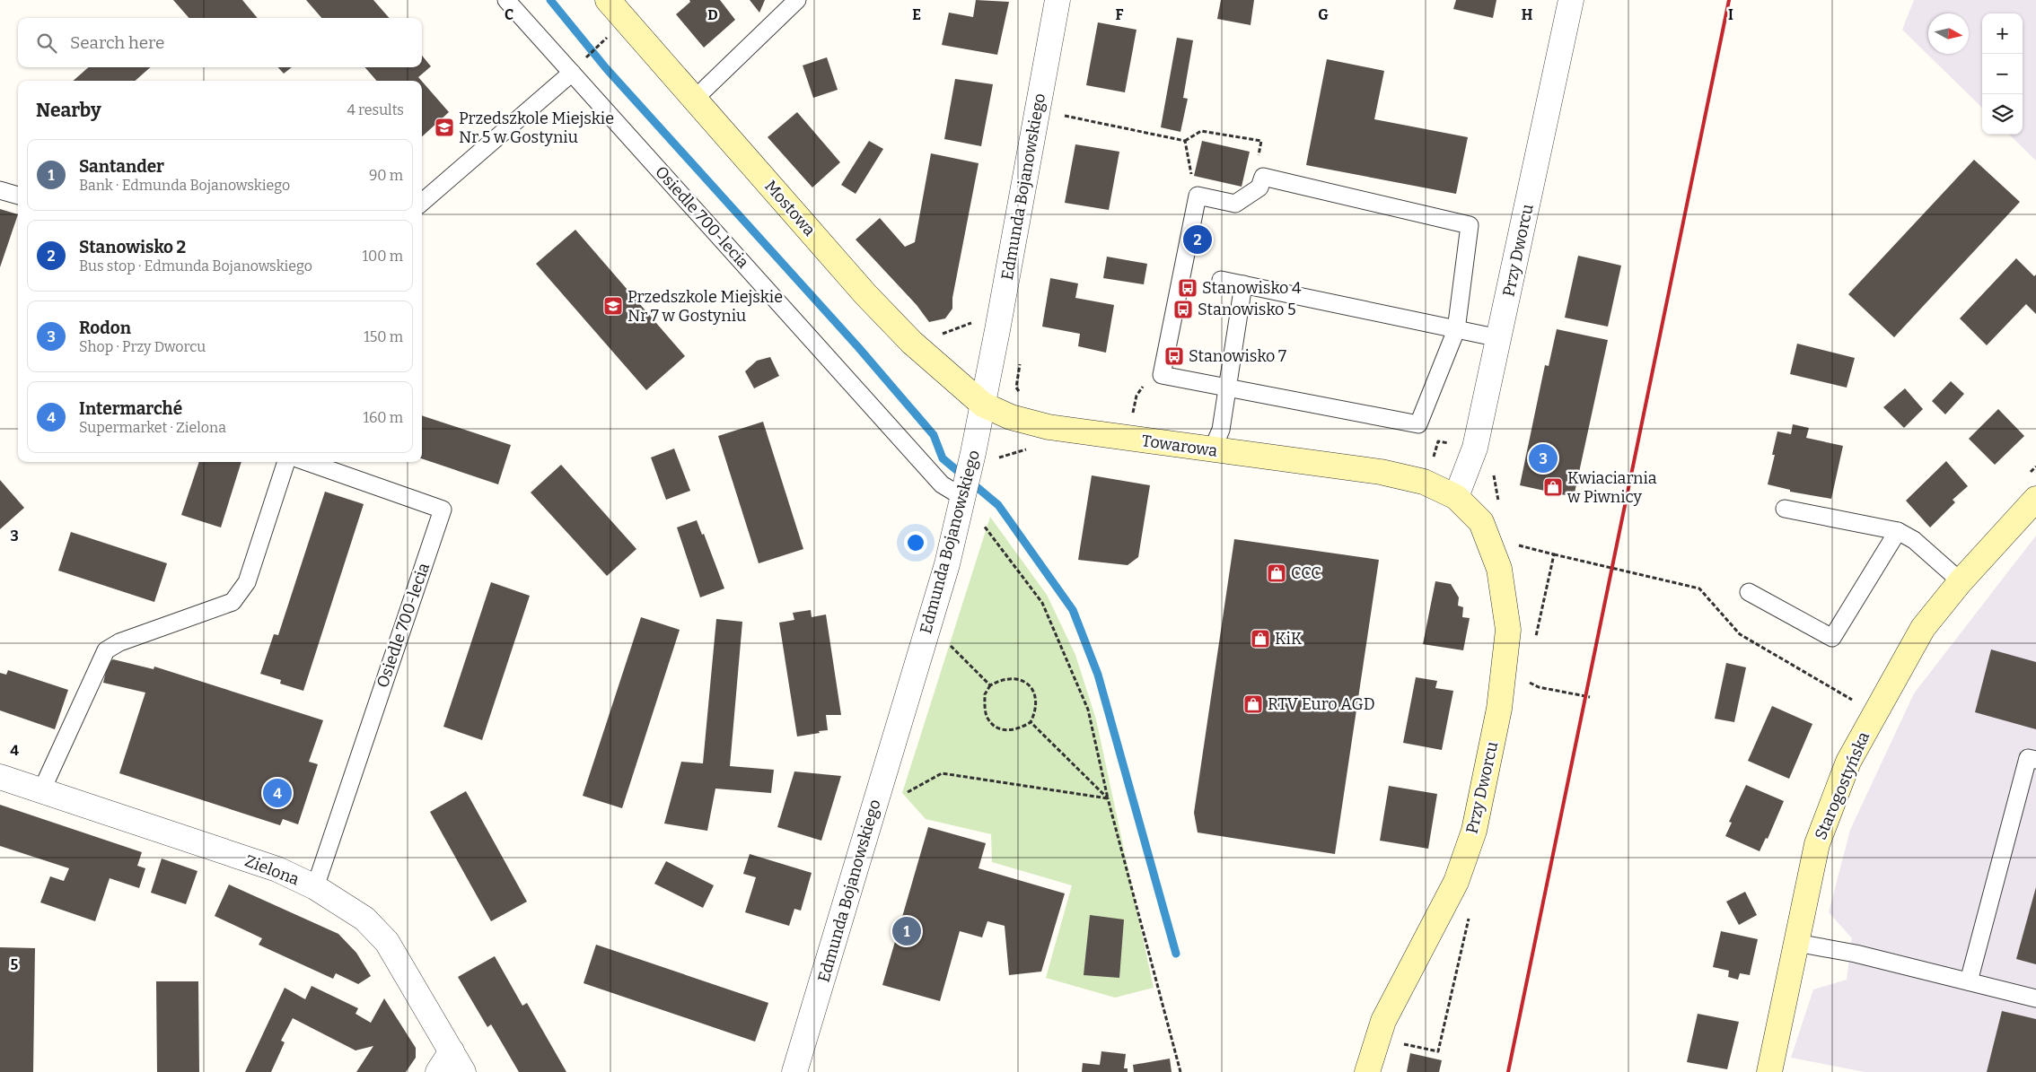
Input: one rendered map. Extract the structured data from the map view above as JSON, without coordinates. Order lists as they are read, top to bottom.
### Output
{
  "streets": {
    "street": [
      "Edmunda Bojanowskiego",
      "Mostowa",
      "Przy Dworcu",
      "Towarowa",
      "Starogostyńska",
      "Zielona"
    ],
    "lane": ["Osiedle 700-lecia"]
  },
  "crossings": [
    ["Edmunda Bojanowskiego", "Mostowa"],
    ["Edmunda Bojanowskiego", "Osiedle 700-lecia"],
    ["Edmunda Bojanowskiego", "Towarowa"],
    ["Mostowa", "Towarowa"],
    ["Osiedle 700-lecia", "Zielona"],
    ["Przy Dworcu", "Towarowa"]
  ],
  "places": {
    "school or university": ["Przedszkole Miejskie Nr 5 w Gostyniu", "Przedszkole Miejskie Nr 7 w Gostyniu"],
    "bus stop": ["Stanowisko 4", "Stanowisko 5", "Stanowisko 7"],
    "shop": [
      "Kwiaciarnia w Piwnicy",
      "CCC",
      "KiK",
      "RTV Euro AGD"
    ]
  },
  "north": "right",
  "page": {
    "map_buttons": ["+", "−"],
    "search": "Search here",
    "heading": ["Nearby", "4 results"],
    "list": [
      {
        "mark": "1",
        "name": "Santander",
        "note": "Bank · Edmunda Bojanowskiego",
        "value": "90 m"
      },
      {
        "mark": "2",
        "name": "Stanowisko 2",
        "note": "Bus stop · Edmunda Bojanowskiego",
        "value": "100 m"
      },
      {
        "mark": "3",
        "name": "Rodon",
        "note": "Shop · Przy Dworcu",
        "value": "150 m"
      },
      {
        "mark": "4",
        "name": "Intermarché",
        "note": "Supermarket · Zielona",
        "value": "160 m"
      }
    ],
    "pins": [
      "2",
      "3",
      "4",
      "1"
    ]
  },
  "grid": {
    "columns": [
      "C",
      "D",
      "E",
      "F",
      "G",
      "H",
      "I"
    ],
    "rows": ["3", "4", "5"]
  }
}
